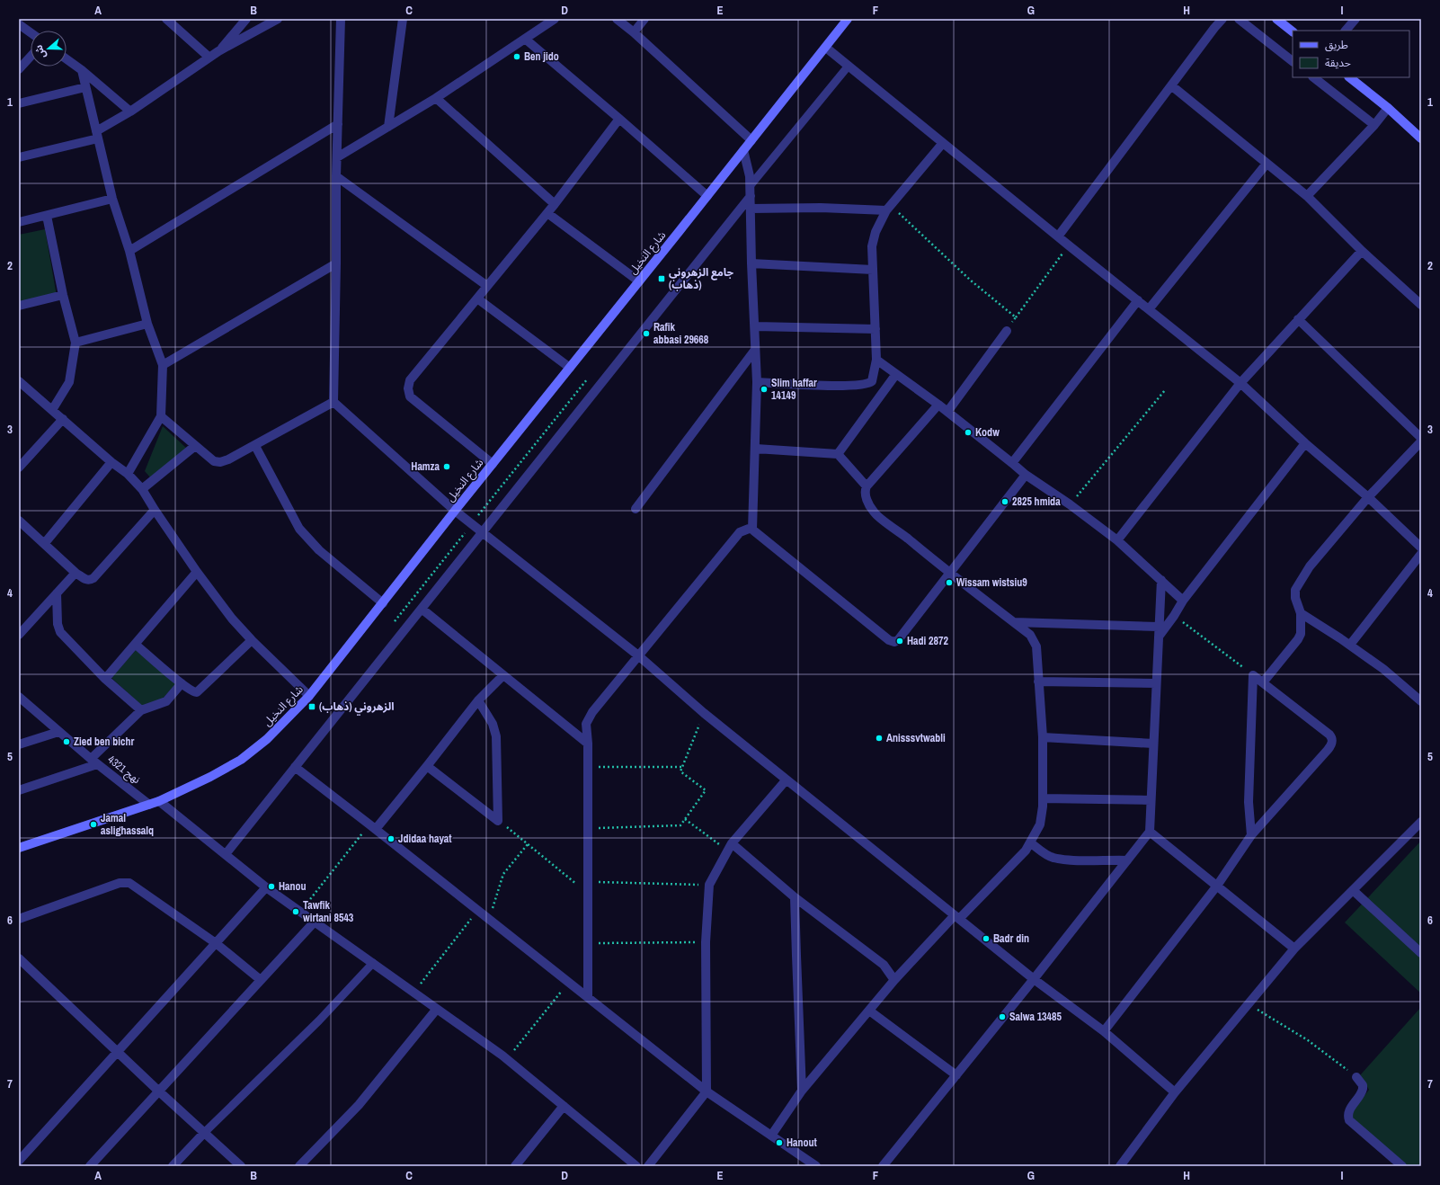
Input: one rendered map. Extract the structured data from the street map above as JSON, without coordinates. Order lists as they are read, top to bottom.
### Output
{
  "streets": {
    "main road": ["شارع النخيل"],
    "street": ["نهج 4321"]
  },
  "crossings": [
    ["شارع النخيل", "نهج 4321"]
  ],
  "places": {
    "other": [
      "Ben jido",
      "Rafik abbasi 29668",
      "Slim haffar 14149",
      "Kodw",
      "Hamza",
      "2825 hmida",
      "Wissam wistsiu9",
      "Hadi 2872",
      "Anisssvtwabli",
      "Zied ben bichr",
      "Jamal aslighassalq",
      "Jdidaa hayat",
      "Hanou",
      "Tawfik wirtani 8543",
      "Badr din",
      "Salwa 13485",
      "Hanout"
    ],
    "transit": ["جامع الزهروني (ذهاب)", "الزهروني (ذهاب)"]
  },
  "legend": ["طريق", "حديقة"],
  "north": "left",
  "grid": {
    "columns": [
      "A",
      "B",
      "C",
      "D",
      "E",
      "F",
      "G",
      "H",
      "I"
    ],
    "rows": [
      "1",
      "2",
      "3",
      "4",
      "5",
      "6",
      "7"
    ]
  }
}
